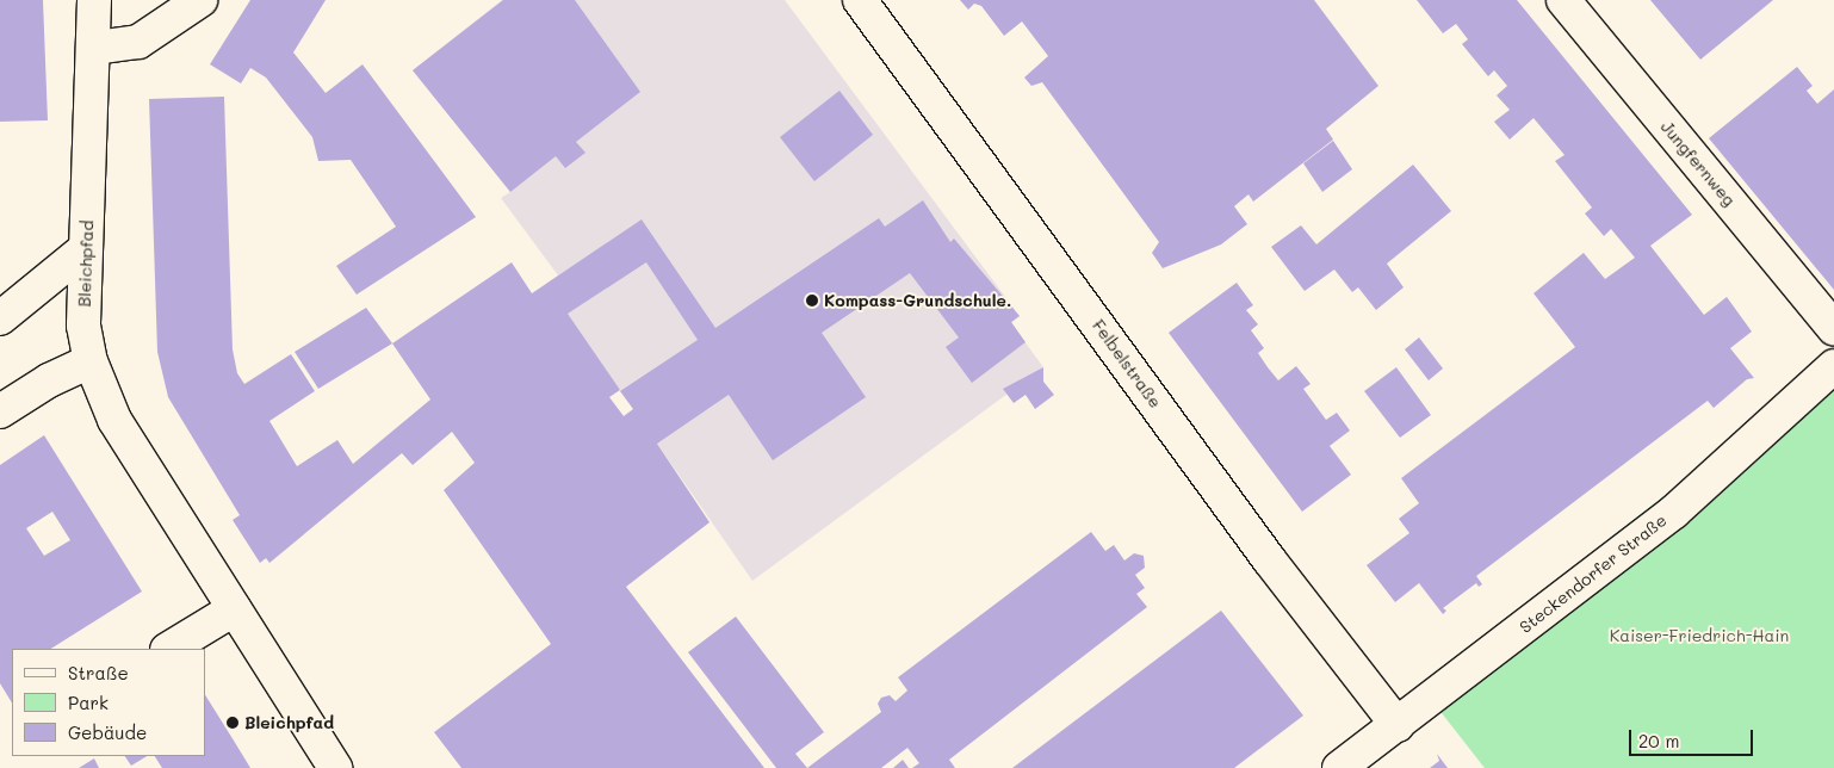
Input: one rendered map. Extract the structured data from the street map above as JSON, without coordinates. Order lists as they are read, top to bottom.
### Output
{
  "streets": {
    "street": [
      "Jungfernweg",
      "Bleichpfad",
      "Felbelstraße",
      "Steckendorfer Straße"
    ]
  },
  "crossings": [
    ["Felbelstraße", "Steckendorfer Straße"]
  ],
  "parks": ["Kaiser-Friedrich-Hain"],
  "places": ["Kompass-Grundschule.", "Bleichpfad"],
  "legend": ["Straße", "Park", "Gebäude"],
  "scale_bar": "20 m"
}
